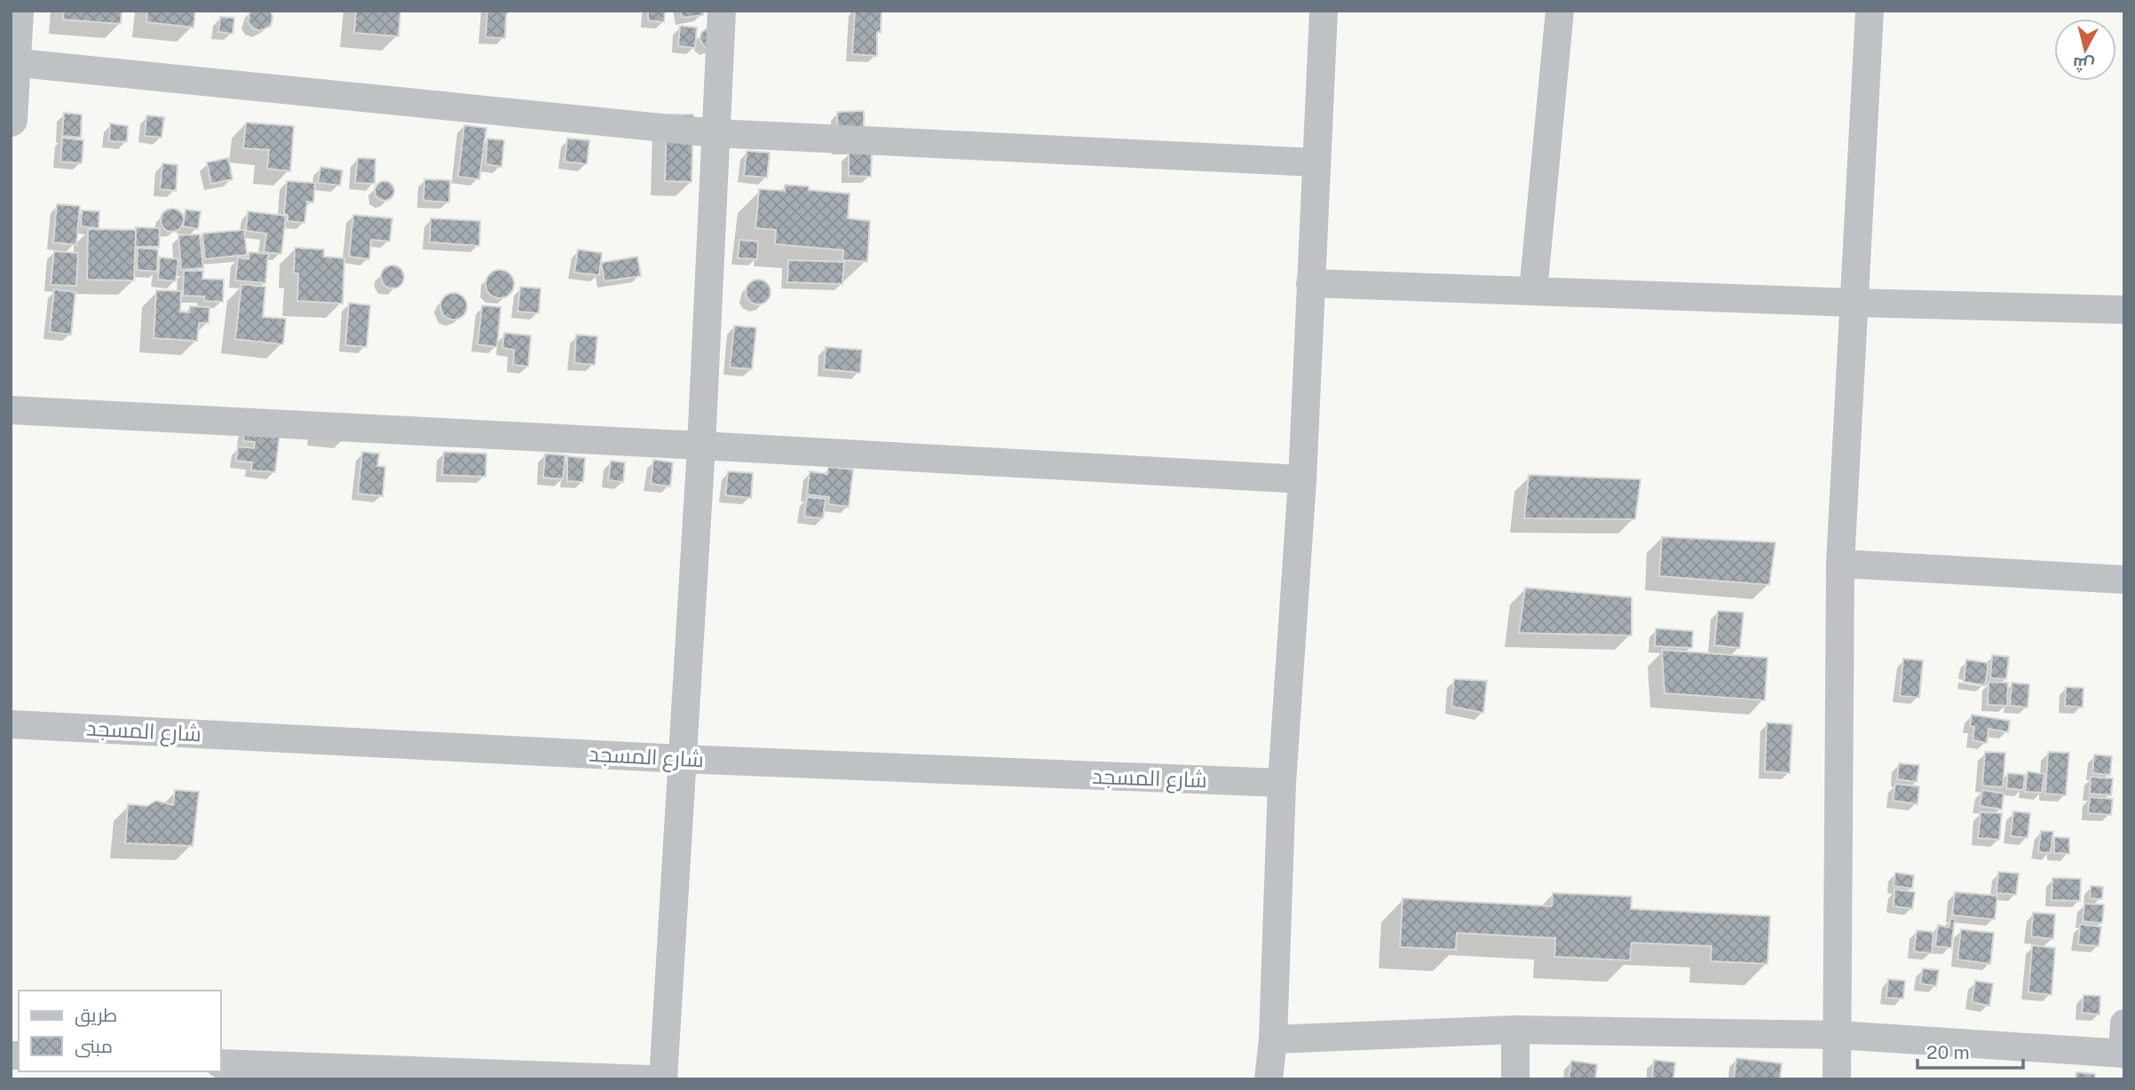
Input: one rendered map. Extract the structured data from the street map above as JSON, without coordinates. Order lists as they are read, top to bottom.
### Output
{
  "streets": {
    "street": ["شارع المسجد"]
  },
  "legend": ["طريق", "مبنى"],
  "scale_bar": "20 m",
  "north": "bottom"
}
